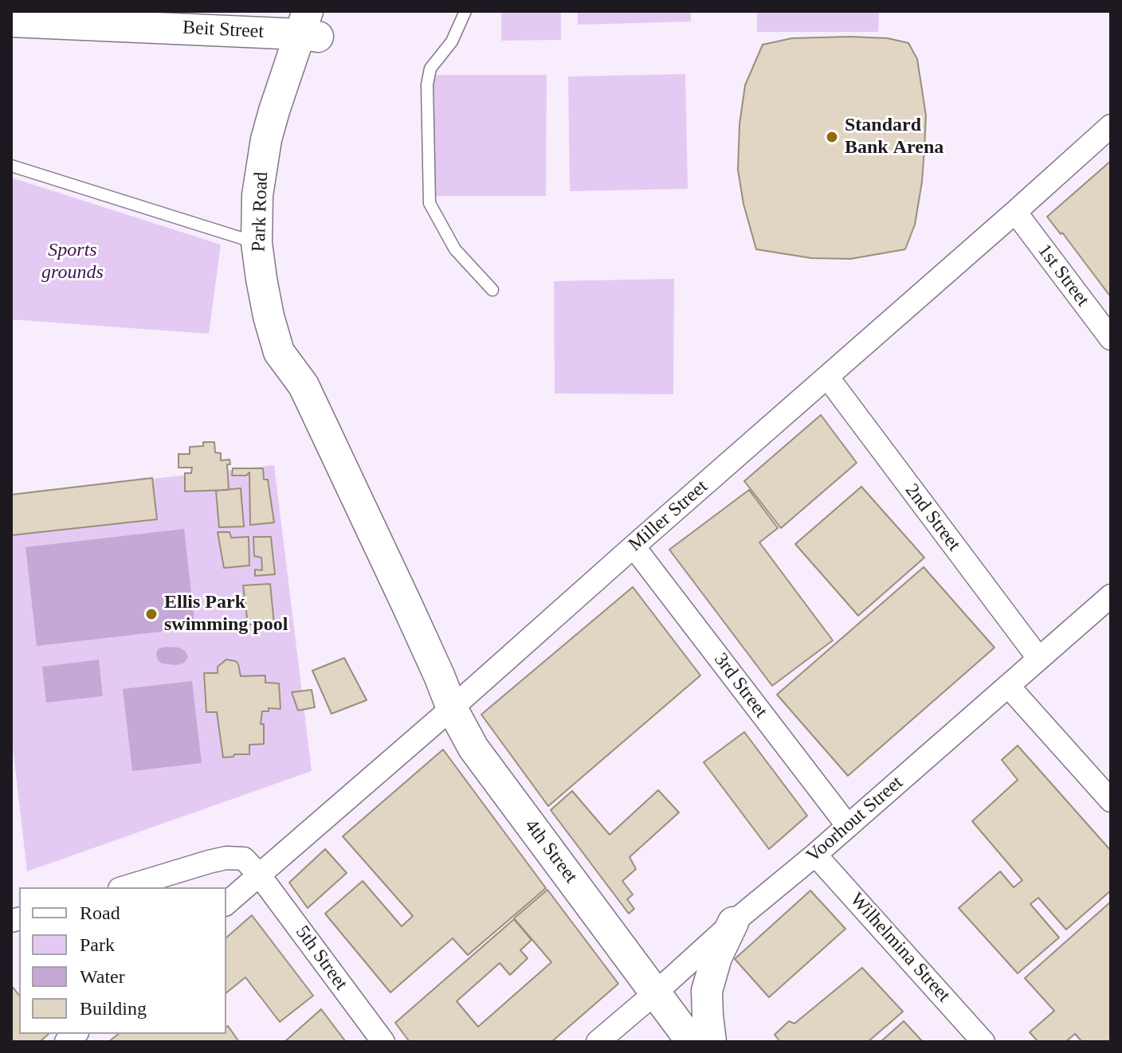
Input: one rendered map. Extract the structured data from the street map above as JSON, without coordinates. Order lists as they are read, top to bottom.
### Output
{
  "streets": {
    "street": [
      "Beit Street",
      "Park Road",
      "1st Street",
      "Miller Street",
      "2nd Street",
      "3rd Street",
      "Voorhout Street",
      "4th Street",
      "Wilhelmina Street",
      "5th Street"
    ]
  },
  "crossings": [
    ["Beit Street", "Park Road"],
    ["Park Road", "Miller Street"],
    ["Park Road", "4th Street"],
    ["1st Street", "Miller Street"],
    ["Miller Street", "2nd Street"],
    ["Miller Street", "3rd Street"],
    ["Miller Street", "4th Street"],
    ["Miller Street", "5th Street"],
    ["2nd Street", "Voorhout Street"],
    ["3rd Street", "Voorhout Street"],
    ["Voorhout Street", "4th Street"],
    ["Voorhout Street", "Wilhelmina Street"]
  ],
  "parks": ["Sports grounds"],
  "places": ["Standard Bank Arena", "Ellis Park swimming pool"],
  "legend": [
    "Road",
    "Park",
    "Water",
    "Building"
  ]
}
